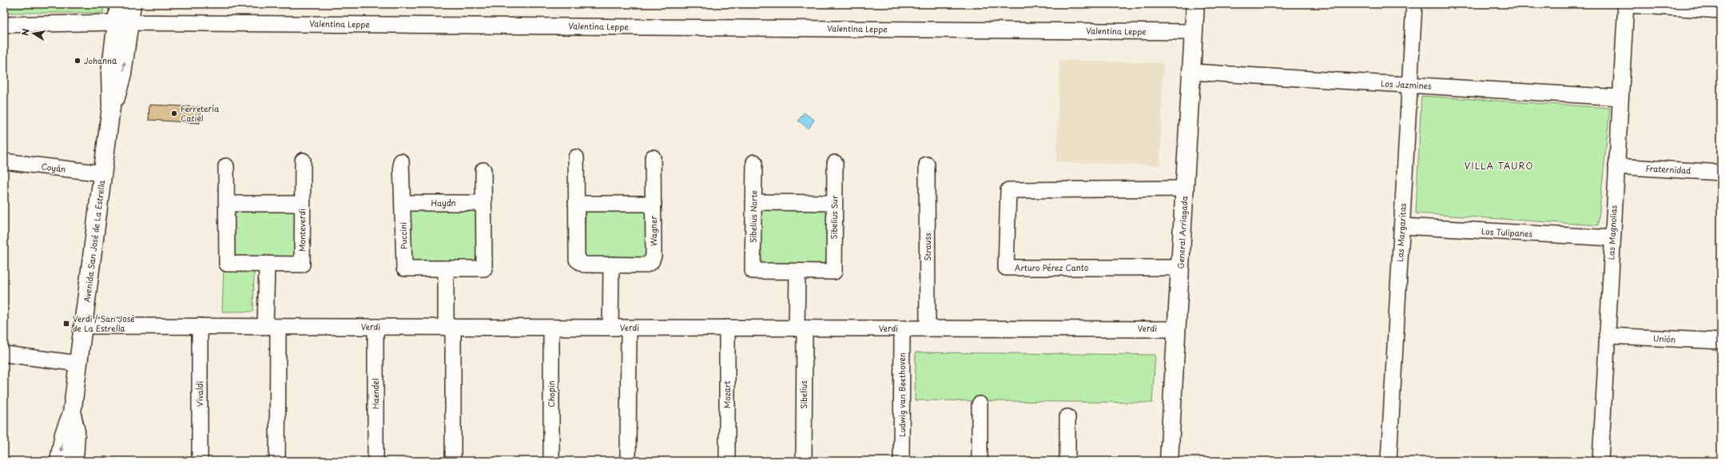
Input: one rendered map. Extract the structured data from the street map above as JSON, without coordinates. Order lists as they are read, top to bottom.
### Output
{
  "streets": {
    "main road": ["General Arriagada", "Avenida San José de La Estrella"],
    "street": [
      "Valentina Leppe",
      "Los Jazmines",
      "Coyán",
      "Fraternidad",
      "Haydn",
      "Sibelius Norte",
      "Sibelius Sur",
      "Monteverdi",
      "Wagner",
      "Las Margaritas",
      "Los Tulipanes",
      "Las Magnolias",
      "Puccini",
      "Strauss",
      "Arturo Pérez Canto",
      "Verdi",
      "Unión",
      "Vivaldi",
      "Haendel",
      "Chopin",
      "Mozart",
      "Sibelius",
      "Ludwig van Beethoven"
    ]
  },
  "crossings": [
    ["Valentina Leppe", "General Arriagada"],
    ["Valentina Leppe", "Avenida San José de La Estrella"],
    ["Los Jazmines", "General Arriagada"],
    ["Los Jazmines", "Las Margaritas"],
    ["Los Jazmines", "Las Magnolias"],
    ["Coyán", "Avenida San José de La Estrella"],
    ["Fraternidad", "Las Magnolias"],
    ["Haydn", "Puccini"],
    ["Sibelius Norte", "Sibelius Sur"],
    ["Sibelius Norte", "Sibelius"],
    ["Sibelius Sur", "Sibelius"],
    ["General Arriagada", "Arturo Pérez Canto"],
    ["General Arriagada", "Verdi"],
    ["Las Margaritas", "Los Tulipanes"],
    ["Los Tulipanes", "Las Magnolias"],
    ["Las Magnolias", "Unión"],
    ["Avenida San José de La Estrella", "Verdi"],
    ["Strauss", "Verdi"],
    ["Verdi", "Vivaldi"],
    ["Verdi", "Haendel"],
    ["Verdi", "Chopin"],
    ["Verdi", "Mozart"],
    ["Verdi", "Sibelius"],
    ["Verdi", "Ludwig van Beethoven"]
  ],
  "districts": ["VILLA TAURO"],
  "places": {
    "other": ["Johanna", "Ferretería Catiel"],
    "transit": ["Verdi / San José de La Estrella"]
  },
  "north": "left"
}
